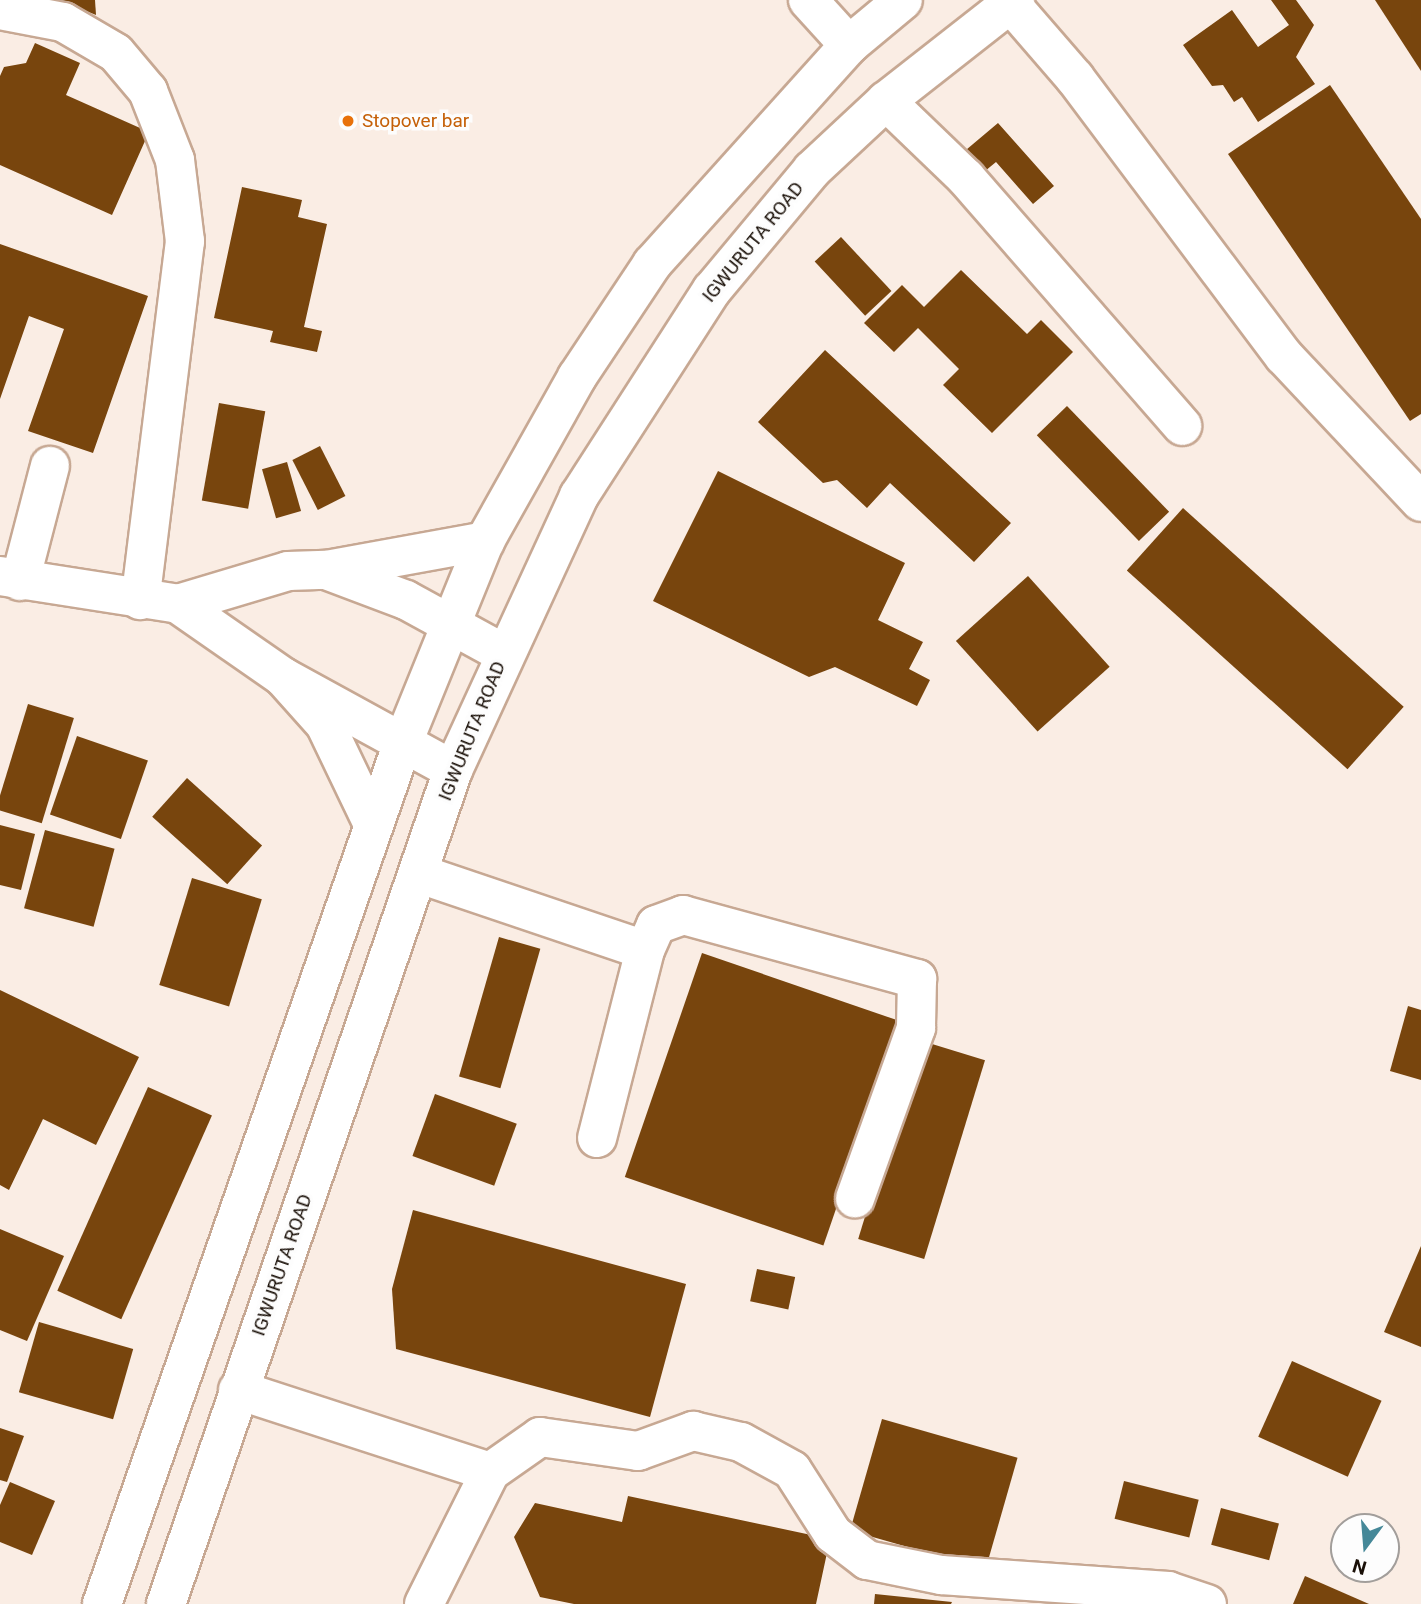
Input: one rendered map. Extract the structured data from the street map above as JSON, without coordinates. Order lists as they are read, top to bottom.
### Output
{
  "streets": {
    "main road": ["IGWURUTA ROAD"]
  },
  "places": ["Stopover bar"],
  "north": "bottom"
}
